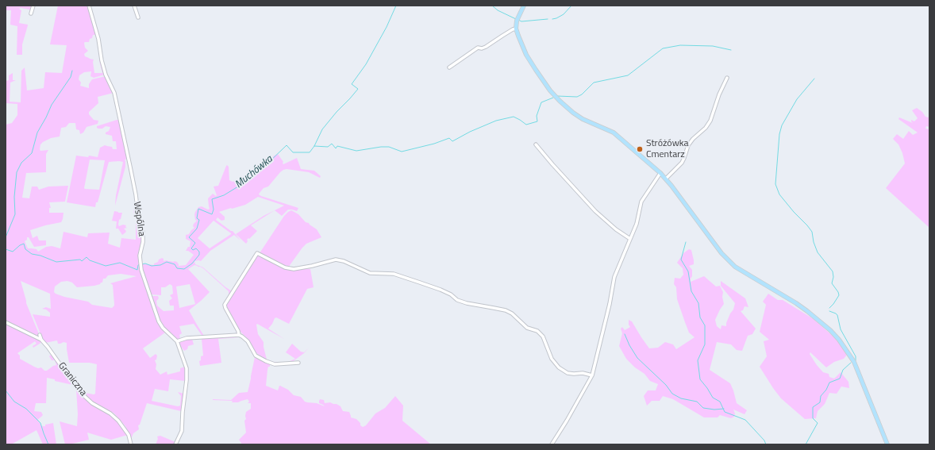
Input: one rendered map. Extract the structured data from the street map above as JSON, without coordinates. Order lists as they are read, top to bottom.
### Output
{
  "streets": {
    "street": ["Wspólna", "Graniczna"]
  },
  "water": ["Muchówka"],
  "places": ["Stróżówka Cmentarz"]
}
